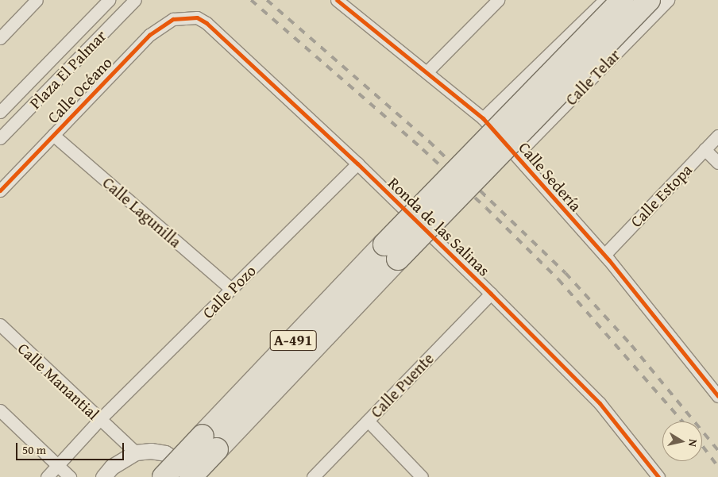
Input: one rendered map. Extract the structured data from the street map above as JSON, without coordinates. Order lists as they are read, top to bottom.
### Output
{
  "streets": {
    "highway": ["A-491"],
    "street": [
      "Plaza El Palmar",
      "Calle Telar",
      "Calle Océano",
      "Calle Sedería",
      "Calle Estopa",
      "Calle Lagunilla",
      "Ronda de las Salinas",
      "Calle Pozo",
      "Calle Manantial",
      "Calle Puente"
    ]
  },
  "crossings": [
    ["Calle Telar", "Calle Sedería"],
    ["Calle Océano", "Calle Lagunilla"],
    ["Calle Océano", "Ronda de las Salinas"],
    ["Calle Sedería", "Calle Estopa"],
    ["Calle Lagunilla", "Calle Pozo"],
    ["Ronda de las Salinas", "Calle Pozo"],
    ["Ronda de las Salinas", "Calle Puente"],
    ["Calle Pozo", "Calle Manantial"]
  ],
  "scale_bar": "50 m",
  "north": "right"
}
